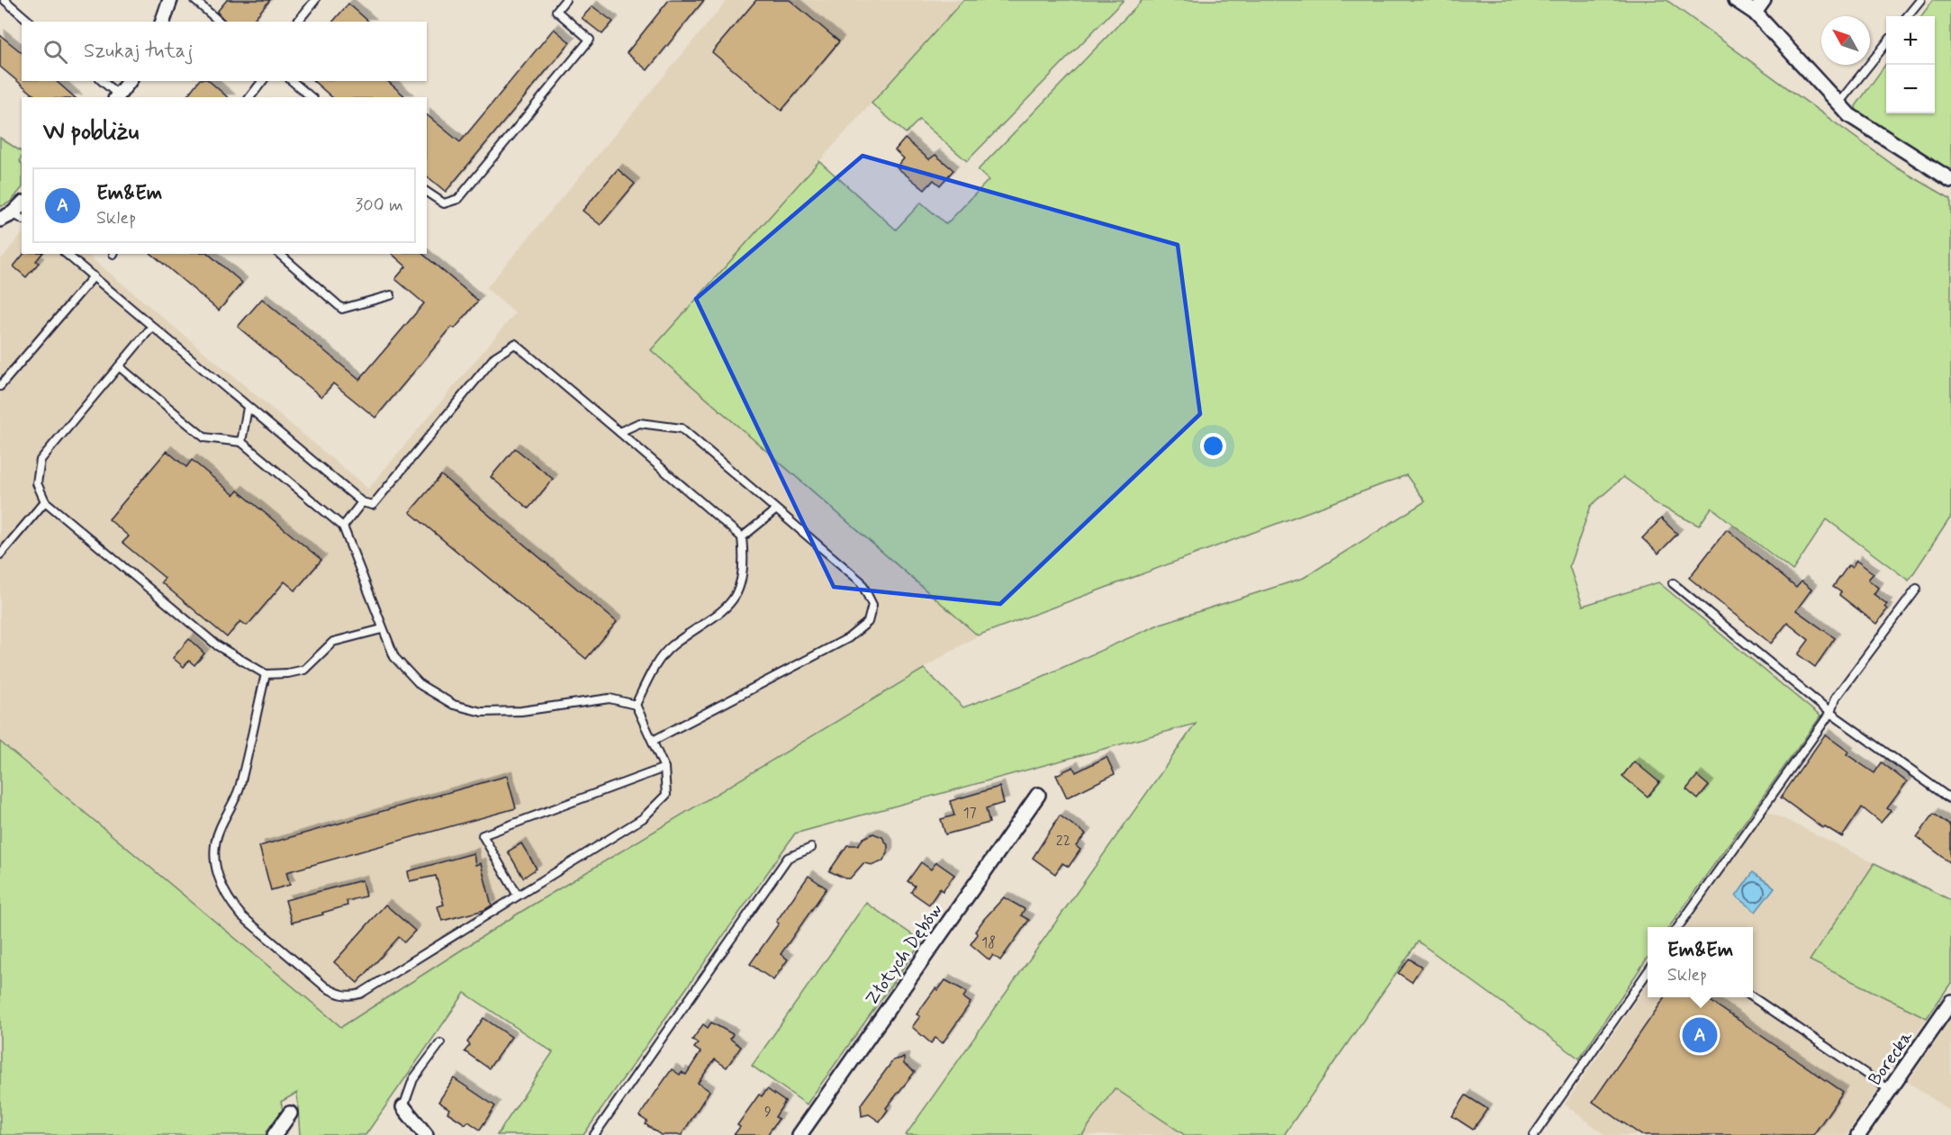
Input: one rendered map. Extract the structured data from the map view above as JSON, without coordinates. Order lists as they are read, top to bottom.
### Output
{
  "streets": {
    "street": ["Złotych Dębów", "Borecka"]
  },
  "house_numbers": [
    "17",
    "22",
    "18",
    "9"
  ],
  "north": "top left",
  "page": {
    "map_buttons": ["+", "−"],
    "search": "Szukaj tutaj",
    "heading": "W pobliżu",
    "list": [
      {
        "mark": "A",
        "name": "Em&Em",
        "note": "Sklep",
        "value": "300 m"
      }
    ],
    "popup": ["Em&Em", "Sklep"],
    "pins": "A"
  }
}
